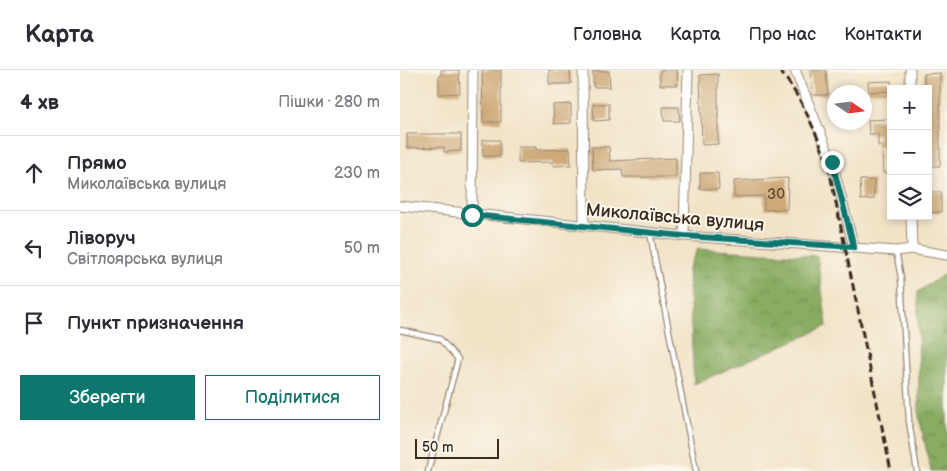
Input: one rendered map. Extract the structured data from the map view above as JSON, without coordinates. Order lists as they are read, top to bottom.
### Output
{
  "streets": {
    "street": ["Миколаївська вулиця"]
  },
  "house_numbers": ["30"],
  "scale_bar": "50 m",
  "north": "right",
  "page": {
    "header": "Карта",
    "nav": [
      "Головна",
      "Карта",
      "Про нас",
      "Контакти"
    ],
    "heading": ["4 хв", "Пішки · 280 m"],
    "map_buttons": ["+", "−"],
    "list": [
      ["Прямо", "Миколаївська вулиця", "230 m"],
      ["Ліворуч", "Світлоярська вулиця", "50 m"],
      "Пункт призначення"
    ],
    "buttons": ["Зберегти", "Поділитися"],
    "scale": "50 m"
  }
}
